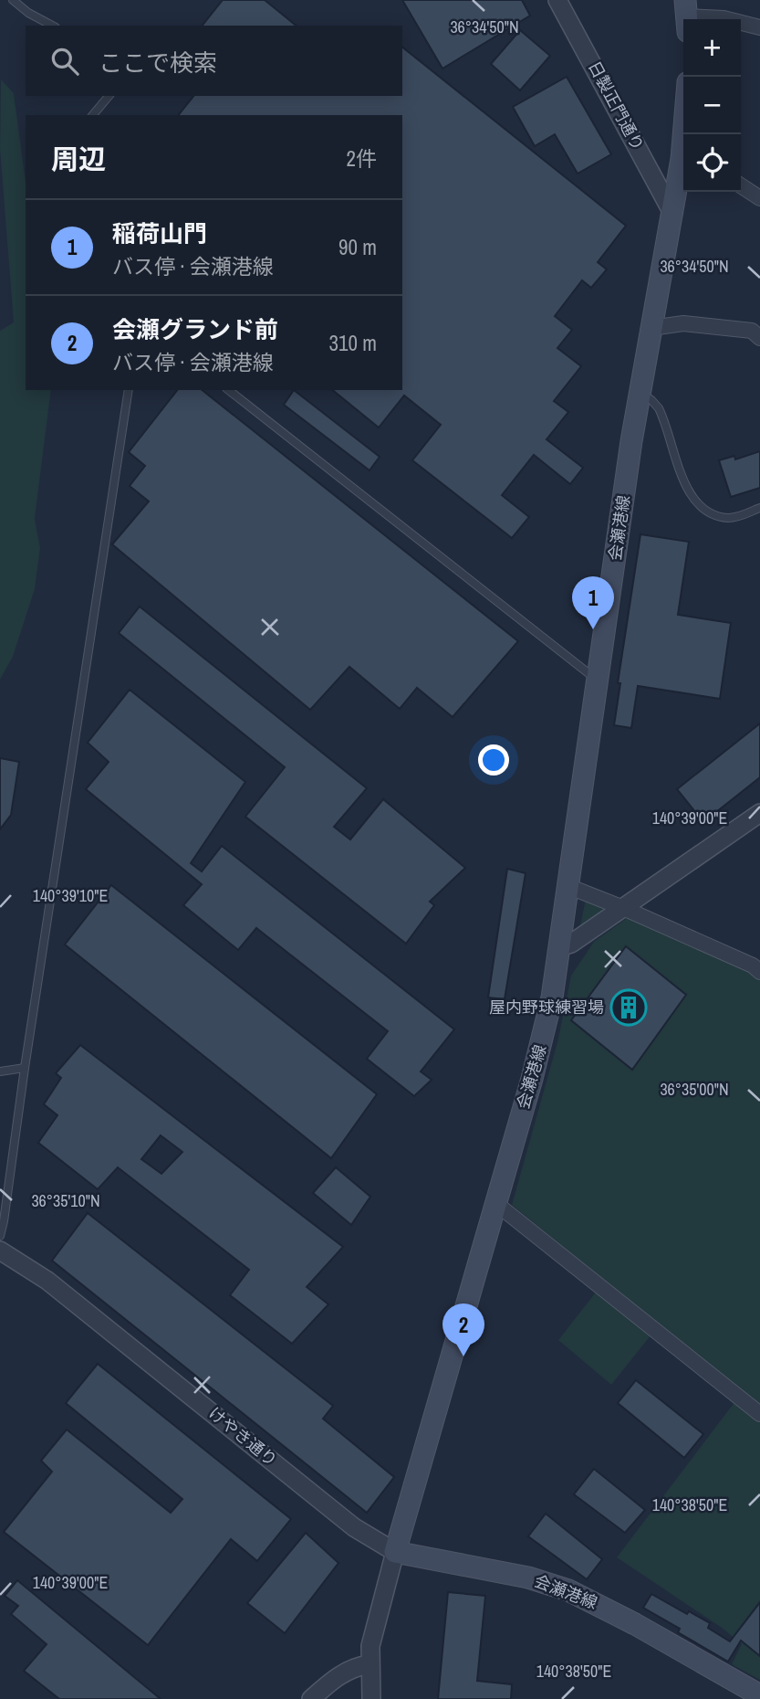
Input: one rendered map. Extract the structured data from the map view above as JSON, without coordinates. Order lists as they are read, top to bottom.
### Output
{
  "streets": {
    "main road": ["会瀬港線"],
    "street": ["日製正門通り", "けやき通り"]
  },
  "crossings": [
    ["日製正門通り", "会瀬港線"],
    ["会瀬港線", "けやき通り"]
  ],
  "places": {
    "building": ["屋内野球練習場"]
  },
  "page": {
    "map_buttons": ["+", "−"],
    "search": "ここで検索",
    "heading": ["周辺", "2件"],
    "list": [
      {
        "mark": "1",
        "name": "稲荷山門",
        "note": "バス停 · 会瀬港線",
        "value": "90 m"
      },
      {
        "mark": "2",
        "name": "会瀬グランド前",
        "note": "バス停 · 会瀬港線",
        "value": "310 m"
      }
    ],
    "pins": ["1", "2"]
  },
  "coordinates": [
    "36°34'50\"N",
    "140°39'00\"E",
    "140°39'10\"E",
    "36°35'00\"N",
    "36°35'10\"N",
    "140°38'50\"E"
  ]
}
